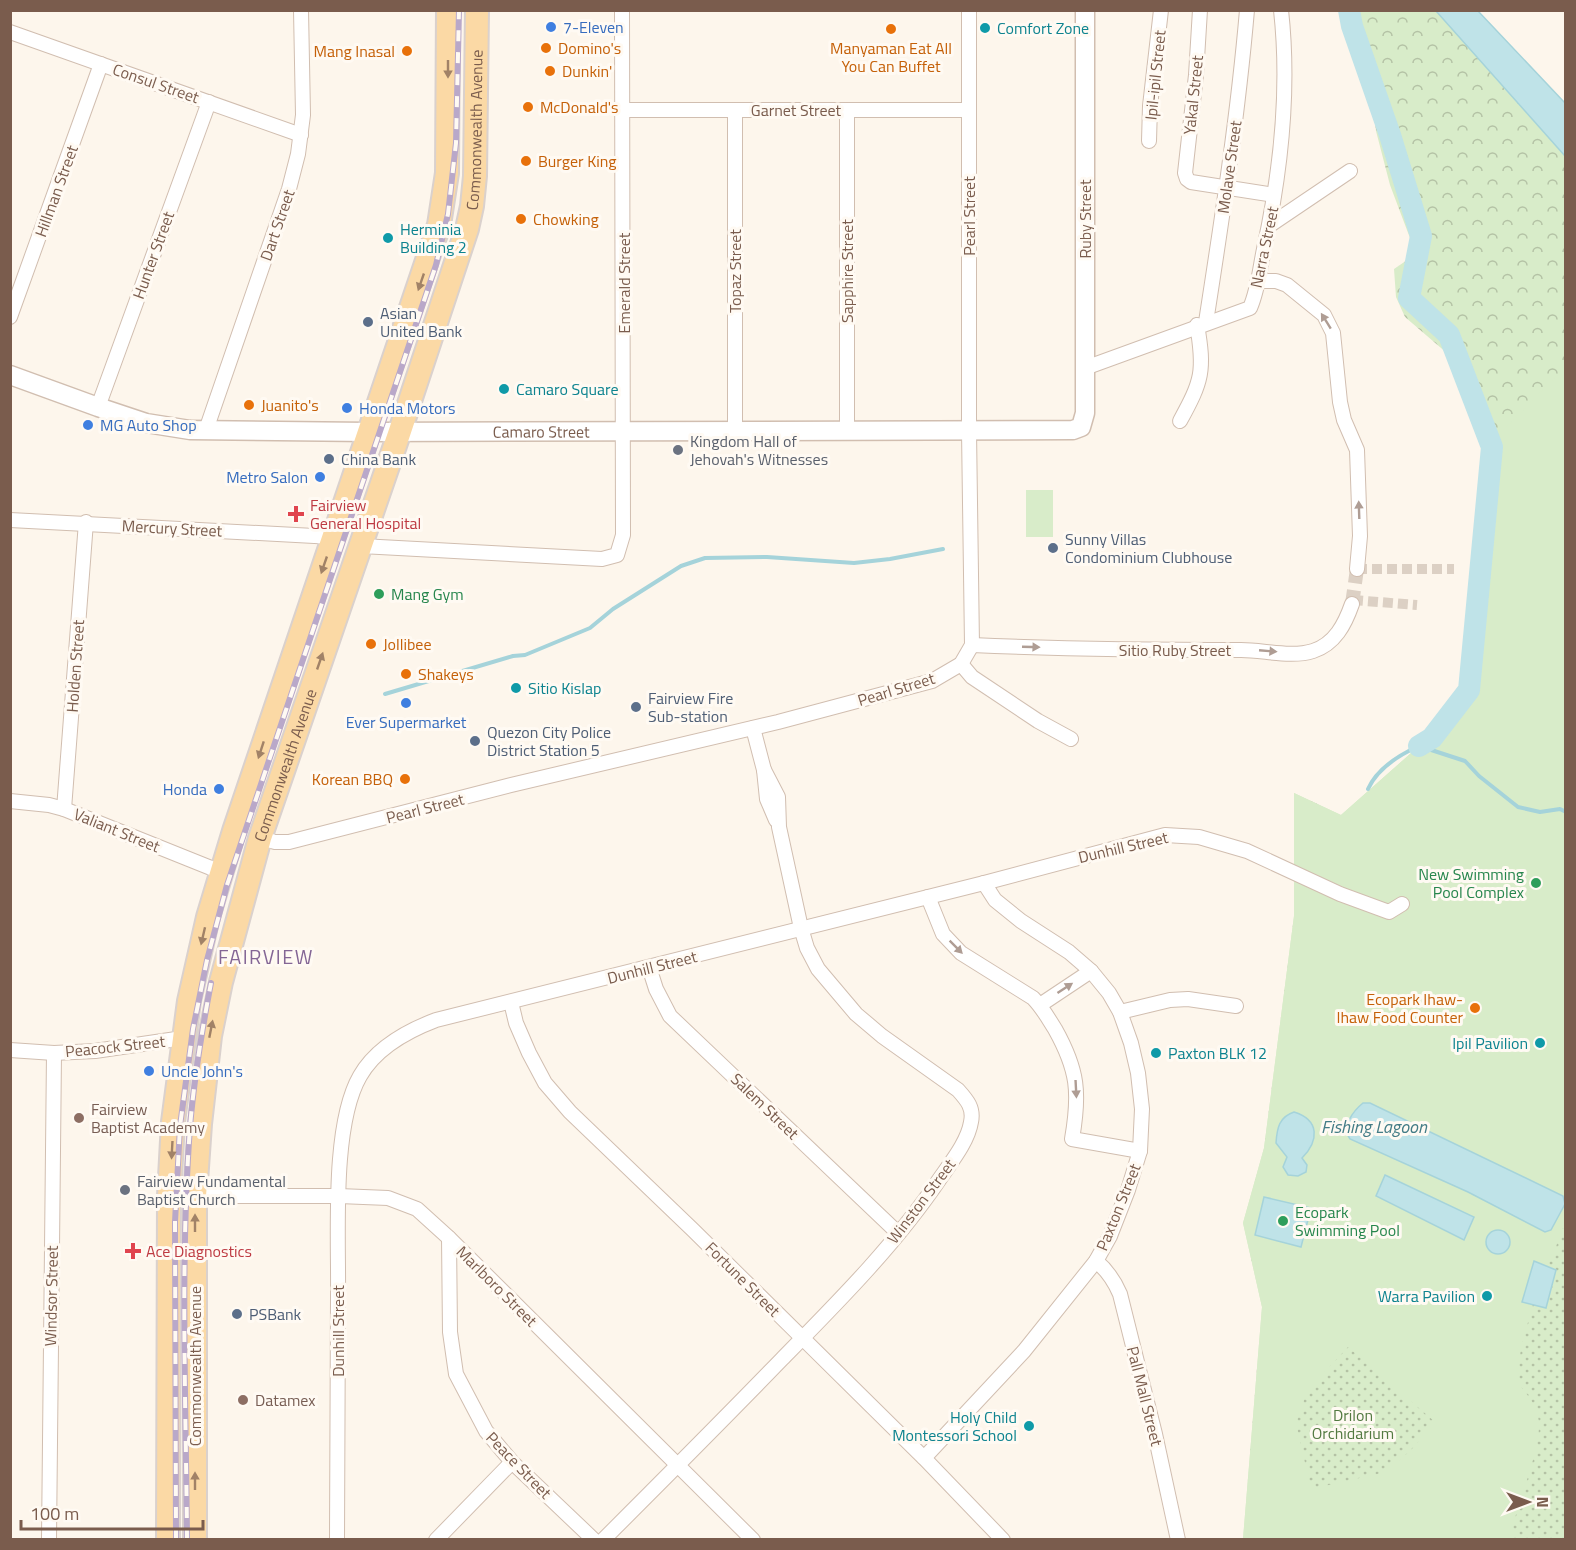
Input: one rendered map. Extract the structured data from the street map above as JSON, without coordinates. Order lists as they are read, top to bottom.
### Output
{
  "streets": {
    "main road": ["Commonwealth Avenue"],
    "street": [
      "Ipil-ipil Street",
      "Consul Street",
      "Yakal Street",
      "Garnet Street",
      "Molave Street",
      "Hillman Street",
      "Pearl Street",
      "Ruby Street",
      "Dart Street",
      "Narra Street",
      "Hunter Street",
      "Topaz Street",
      "Sapphire Street",
      "Emerald Street",
      "Camaro Street",
      "Mercury Street",
      "Sitio Ruby Street",
      "Holden Street",
      "Valiant Street",
      "Dunhill Street",
      "Peacock Street",
      "Salem Street",
      "Winston Street",
      "Paxton Street",
      "Fortune Street",
      "Marlboro Street",
      "Windsor Street",
      "Pall Mall Street",
      "Peace Street"
    ]
  },
  "crossings": [
    ["Consul Street", "Hillman Street"],
    ["Consul Street", "Dart Street"],
    ["Consul Street", "Hunter Street"],
    ["Yakal Street", "Molave Street"],
    ["Garnet Street", "Pearl Street"],
    ["Garnet Street", "Topaz Street"],
    ["Garnet Street", "Sapphire Street"],
    ["Garnet Street", "Emerald Street"],
    ["Commonwealth Avenue", "Pearl Street"],
    ["Commonwealth Avenue", "Emerald Street"],
    ["Commonwealth Avenue", "Camaro Street"],
    ["Commonwealth Avenue", "Mercury Street"],
    ["Commonwealth Avenue", "Valiant Street"],
    ["Commonwealth Avenue", "Peacock Street"],
    ["Commonwealth Avenue", "Marlboro Street"],
    ["Molave Street", "Narra Street"],
    ["Pearl Street", "Camaro Street"],
    ["Pearl Street", "Sitio Ruby Street"],
    ["Pearl Street", "Winston Street"],
    ["Ruby Street", "Narra Street"],
    ["Ruby Street", "Camaro Street"],
    ["Dart Street", "Camaro Street"],
    ["Hunter Street", "Camaro Street"],
    ["Topaz Street", "Camaro Street"],
    ["Sapphire Street", "Camaro Street"],
    ["Emerald Street", "Camaro Street"],
    ["Mercury Street", "Holden Street"],
    ["Holden Street", "Valiant Street"],
    ["Dunhill Street", "Salem Street"],
    ["Dunhill Street", "Winston Street"],
    ["Dunhill Street", "Paxton Street"],
    ["Dunhill Street", "Fortune Street"],
    ["Dunhill Street", "Marlboro Street"],
    ["Peacock Street", "Windsor Street"],
    ["Salem Street", "Winston Street"],
    ["Winston Street", "Fortune Street"],
    ["Winston Street", "Marlboro Street"],
    ["Paxton Street", "Fortune Street"],
    ["Paxton Street", "Pall Mall Street"],
    ["Marlboro Street", "Peace Street"]
  ],
  "one_way": ["Sitio Ruby Street"],
  "districts": ["FAIRVIEW"],
  "water": ["Fishing Lagoon"],
  "parks": ["Drilon Orchidarium"],
  "places": {
    "other": [
      "7-Eleven",
      "Comfort Zone",
      "Manyaman Eat All You Can Buffet",
      "Domino's",
      "Mang Inasal",
      "Dunkin'",
      "McDonald's",
      "Burger King",
      "Chowking",
      "Herminia Building 2",
      "Asian United Bank",
      "Camaro Square",
      "Juanito's",
      "Honda Motors",
      "MG Auto Shop",
      "Kingdom Hall of Jehovah's Witnesses",
      "China Bank",
      "Metro Salon",
      "Sunny Villas Condominium Clubhouse",
      "Mang Gym",
      "Jollibee",
      "Shakeys",
      "Sitio Kislap",
      "Ever Supermarket",
      "Fairview Fire Sub-station",
      "Quezon City Police District Station 5",
      "Korean BBQ",
      "Honda",
      "New Swimming Pool Complex",
      "Ecopark Ihaw- Ihaw Food Counter",
      "Ipil Pavilion",
      "Paxton BLK 12",
      "Uncle John's",
      "Fairview Baptist Academy",
      "Fairview Fundamental Baptist Church",
      "Ecopark Swimming Pool",
      "Warra Pavilion",
      "PSBank",
      "Datamex",
      "Holy Child Montessori School"
    ],
    "health": ["Fairview General Hospital", "Ace Diagnostics"]
  },
  "scale_bar": "100 m",
  "north": "right"
}
